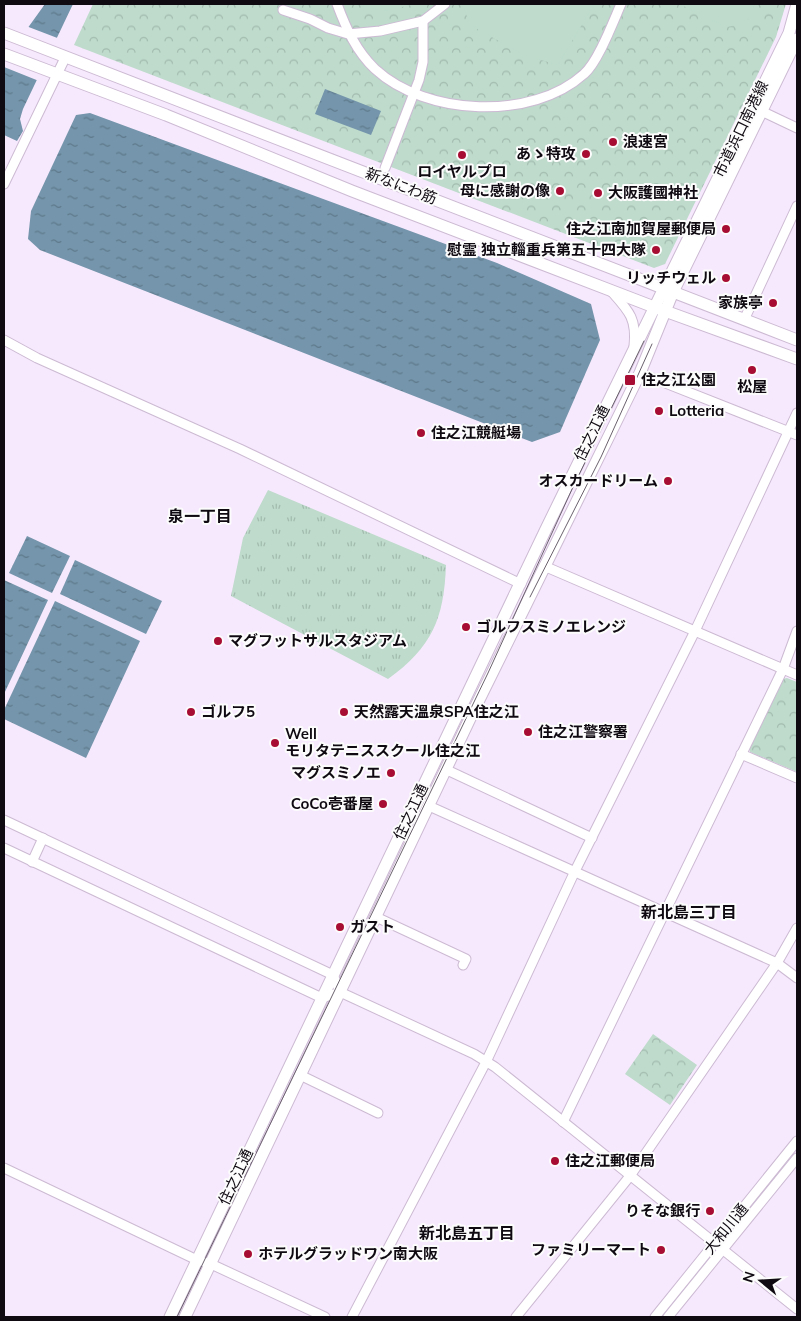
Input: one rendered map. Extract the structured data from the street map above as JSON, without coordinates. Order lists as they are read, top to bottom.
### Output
{
  "streets": {
    "main road": ["市道浜口南港線", "新なにわ筋", "住之江通"],
    "street": ["大和川通"]
  },
  "crossings": [
    ["市道浜口南港線", "新なにわ筋"],
    ["市道浜口南港線", "住之江通"],
    ["新なにわ筋", "住之江通"]
  ],
  "districts": ["泉一丁目", "新北島三丁目", "新北島五丁目"],
  "places": {
    "other": [
      "浪速宮",
      "あゝ特攻",
      "ロイヤルプロ",
      "母に感謝の像",
      "大阪護國神社",
      "住之江南加賀屋郵便局",
      "慰霊 独立輜重兵第五十四大隊",
      "リッチウェル",
      "家族亭",
      "松屋",
      "Lotteria",
      "住之江競艇場",
      "オスカードリーム",
      "ゴルフスミノエレンジ",
      "マグフットサルスタジアム",
      "ゴルフ5",
      "天然露天溫泉SPA住之江",
      "住之江警察署",
      "Well モリタテニススクール住之江",
      "マグスミノエ",
      "CoCo壱番屋",
      "ガスト",
      "住之江郵便局",
      "りそな銀行",
      "ファミリーマート",
      "ホテルグラッドワン南大阪"
    ],
    "transit": ["住之江公園"]
  },
  "north": "left"
}
